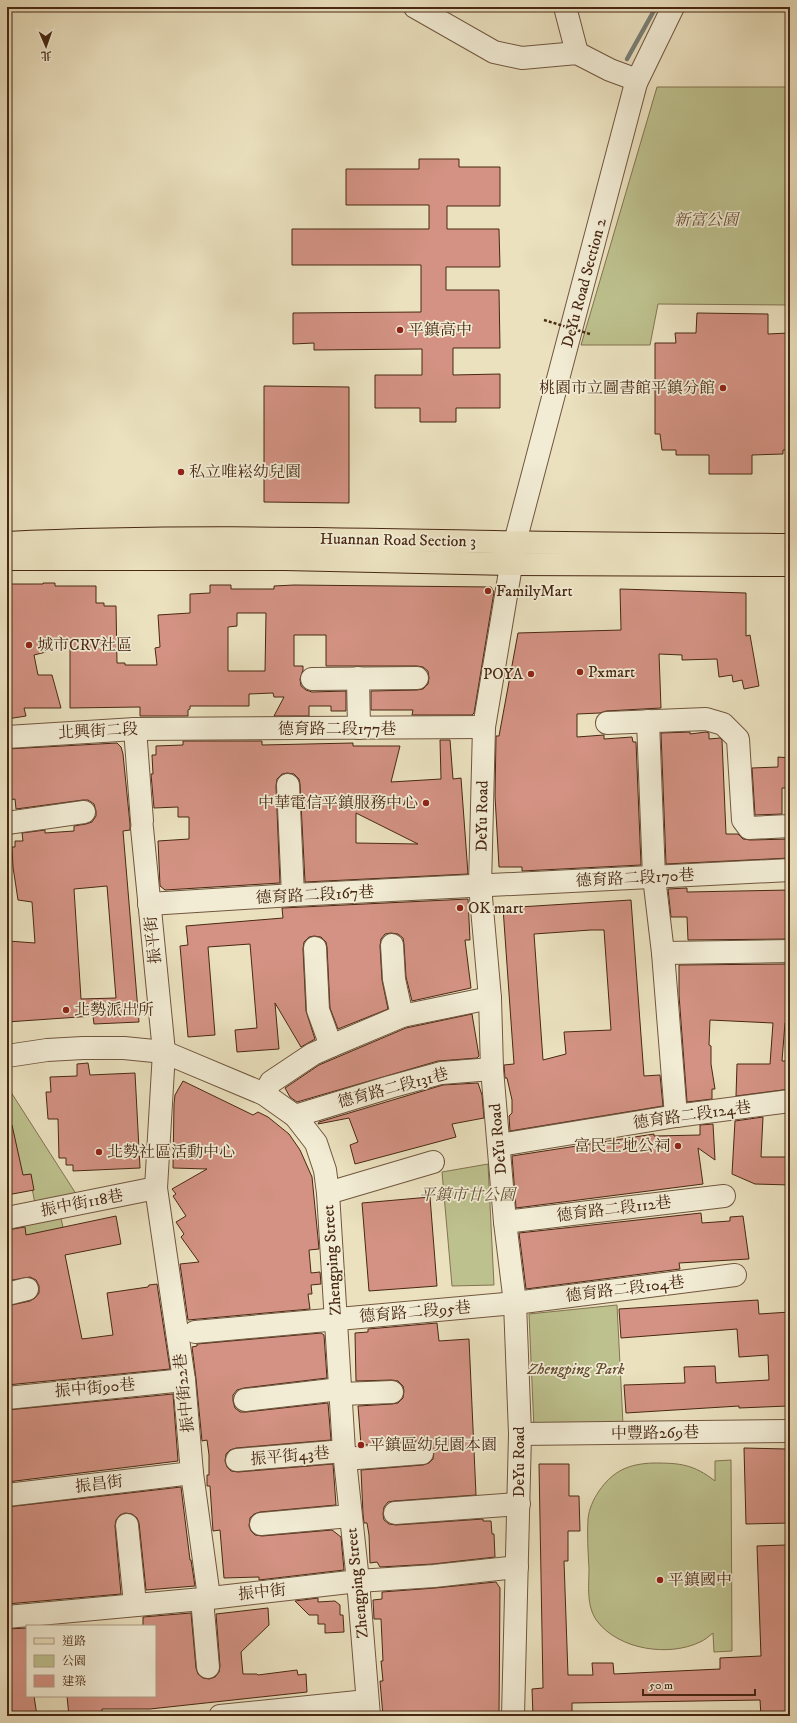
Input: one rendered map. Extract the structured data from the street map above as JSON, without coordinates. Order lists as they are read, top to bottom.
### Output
{
  "streets": {
    "main road": ["Huannan Road Section 3"],
    "street": [
      "DeYu Road Section 2",
      "德育路二段177巷",
      "北興街二段",
      "DeYu Road",
      "德育路二段170巷",
      "德育路二段167巷",
      "振平街",
      "德育路二段131巷",
      "德育路二段124巷",
      "振中街118巷",
      "德育路二段112巷",
      "Zhengping Street",
      "德育路二段104巷",
      "德育路二段95巷",
      "振中街90巷",
      "振中街22巷",
      "中豐路269巷",
      "振平街43巷",
      "振昌街",
      "振中街"
    ]
  },
  "crossings": [
    ["DeYu Road Section 2", "Huannan Road Section 3"],
    ["DeYu Road Section 2", "DeYu Road"],
    ["Huannan Road Section 3", "DeYu Road"],
    ["德育路二段177巷", "北興街二段"],
    ["德育路二段177巷", "DeYu Road"],
    ["北興街二段", "振平街"],
    ["DeYu Road", "德育路二段170巷"],
    ["DeYu Road", "德育路二段167巷"],
    ["DeYu Road", "德育路二段131巷"],
    ["DeYu Road", "德育路二段124巷"],
    ["DeYu Road", "德育路二段112巷"],
    ["DeYu Road", "德育路二段104巷"],
    ["DeYu Road", "德育路二段95巷"],
    ["DeYu Road", "中豐路269巷"],
    ["DeYu Road", "振中街"],
    ["德育路二段170巷", "德育路二段167巷"],
    ["德育路二段167巷", "振平街"],
    ["振平街", "振中街118巷"],
    ["振平街", "Zhengping Street"],
    ["振平街", "振中街22巷"],
    ["德育路二段131巷", "Zhengping Street"],
    ["振中街118巷", "振中街22巷"],
    ["Zhengping Street", "德育路二段95巷"],
    ["Zhengping Street", "振平街43巷"],
    ["Zhengping Street", "振中街"],
    ["德育路二段104巷", "德育路二段95巷"],
    ["振中街90巷", "振中街22巷"],
    ["振中街22巷", "振昌街"],
    ["振中街22巷", "振中街"]
  ],
  "parks": ["新富公園", "平鎮市廿公園", "Zhengping Park"],
  "places": [
    "平鎮高中",
    "桃園市立圖書館平鎮分館",
    "私立唯崧幼兒園",
    "FamilyMart",
    "城市CRV社區",
    "Pxmart",
    "POYA",
    "中華電信平鎮服務中心",
    "OK mart",
    "北勢派出所",
    "富民土地公祠",
    "北勢社區活動中心",
    "平鎮區幼兒園本園",
    "平鎮國中"
  ],
  "legend": ["道路", "公園", "建築"],
  "scale_bar": "50 m",
  "north": "bottom"
}
